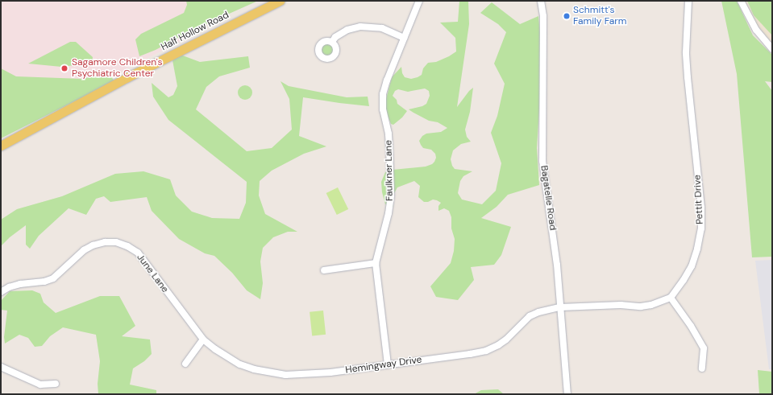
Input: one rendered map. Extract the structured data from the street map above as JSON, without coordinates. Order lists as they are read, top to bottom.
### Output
{
  "streets": {
    "main road": ["Half Hollow Road"],
    "street": [
      "Faulkner Lane",
      "Bagatelle Road",
      "Pettit Drive",
      "June Lane",
      "Hemingway Drive"
    ]
  },
  "crossings": [
    ["Faulkner Lane", "Hemingway Drive"],
    ["Bagatelle Road", "Hemingway Drive"],
    ["June Lane", "Hemingway Drive"]
  ],
  "places": ["Schmitt's Family Farm", "Sagamore Children's Psychiatric Center"]
}
